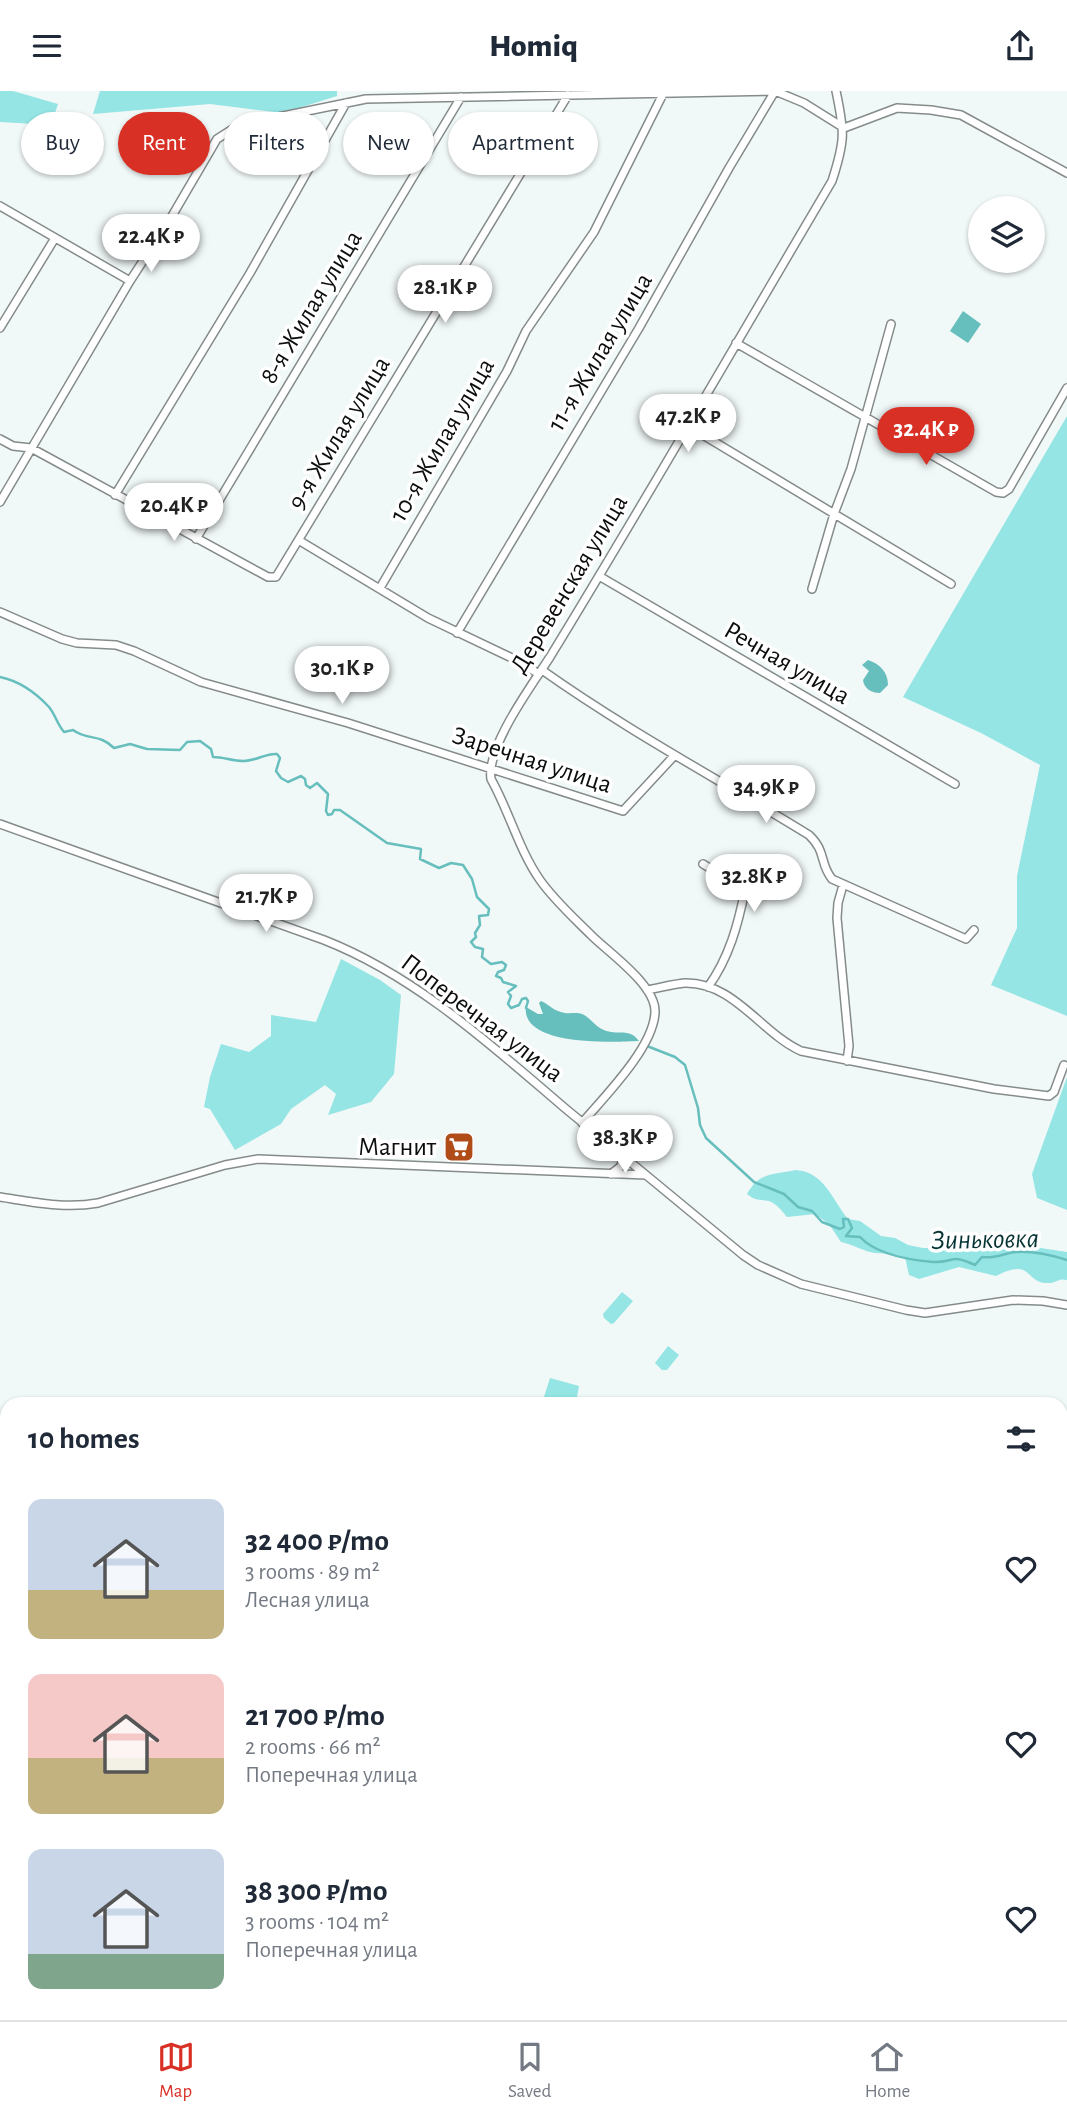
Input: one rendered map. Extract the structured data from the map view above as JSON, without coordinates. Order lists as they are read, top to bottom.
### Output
{
  "streets": {
    "street": [
      "8-я Жилая улица",
      "11-я Жилая улица",
      "9-я Жилая улица",
      "10-я Жилая улица",
      "Деревенская улица",
      "Речная улица",
      "Заречная улица",
      "Поперечная улица"
    ]
  },
  "crossings": [
    ["8-я Жилая улица", "9-я Жилая улица"],
    ["Деревенская улица", "Речная улица"],
    ["Деревенская улица", "Заречная улица"]
  ],
  "water": ["Зиньковка"],
  "places": {
    "supermarket": ["Магнит"]
  },
  "page": {
    "header": "Homiq",
    "chip": [
      "Buy",
      "Rent",
      "Filters",
      "New",
      "Apartment"
    ],
    "price": [
      "22.4K ₽",
      "28.1K ₽",
      "47.2K ₽",
      "32.4K ₽",
      "20.4K ₽",
      "30.1K ₽",
      "34.9K ₽",
      "32.8K ₽",
      "21.7K ₽",
      "38.3K ₽"
    ],
    "heading": "10 homes",
    "list": [
      {
        "name": "32 400 ₽/mo",
        "note": "3 rooms · 89 m² · Лесная улица"
      },
      {
        "name": "21 700 ₽/mo",
        "note": "2 rooms · 66 m² · Поперечная улица"
      },
      {
        "name": "38 300 ₽/mo",
        "note": "3 rooms · 104 m² · Поперечная улица"
      }
    ],
    "tabs": ["Map", "Saved", "Home"]
  }
}
